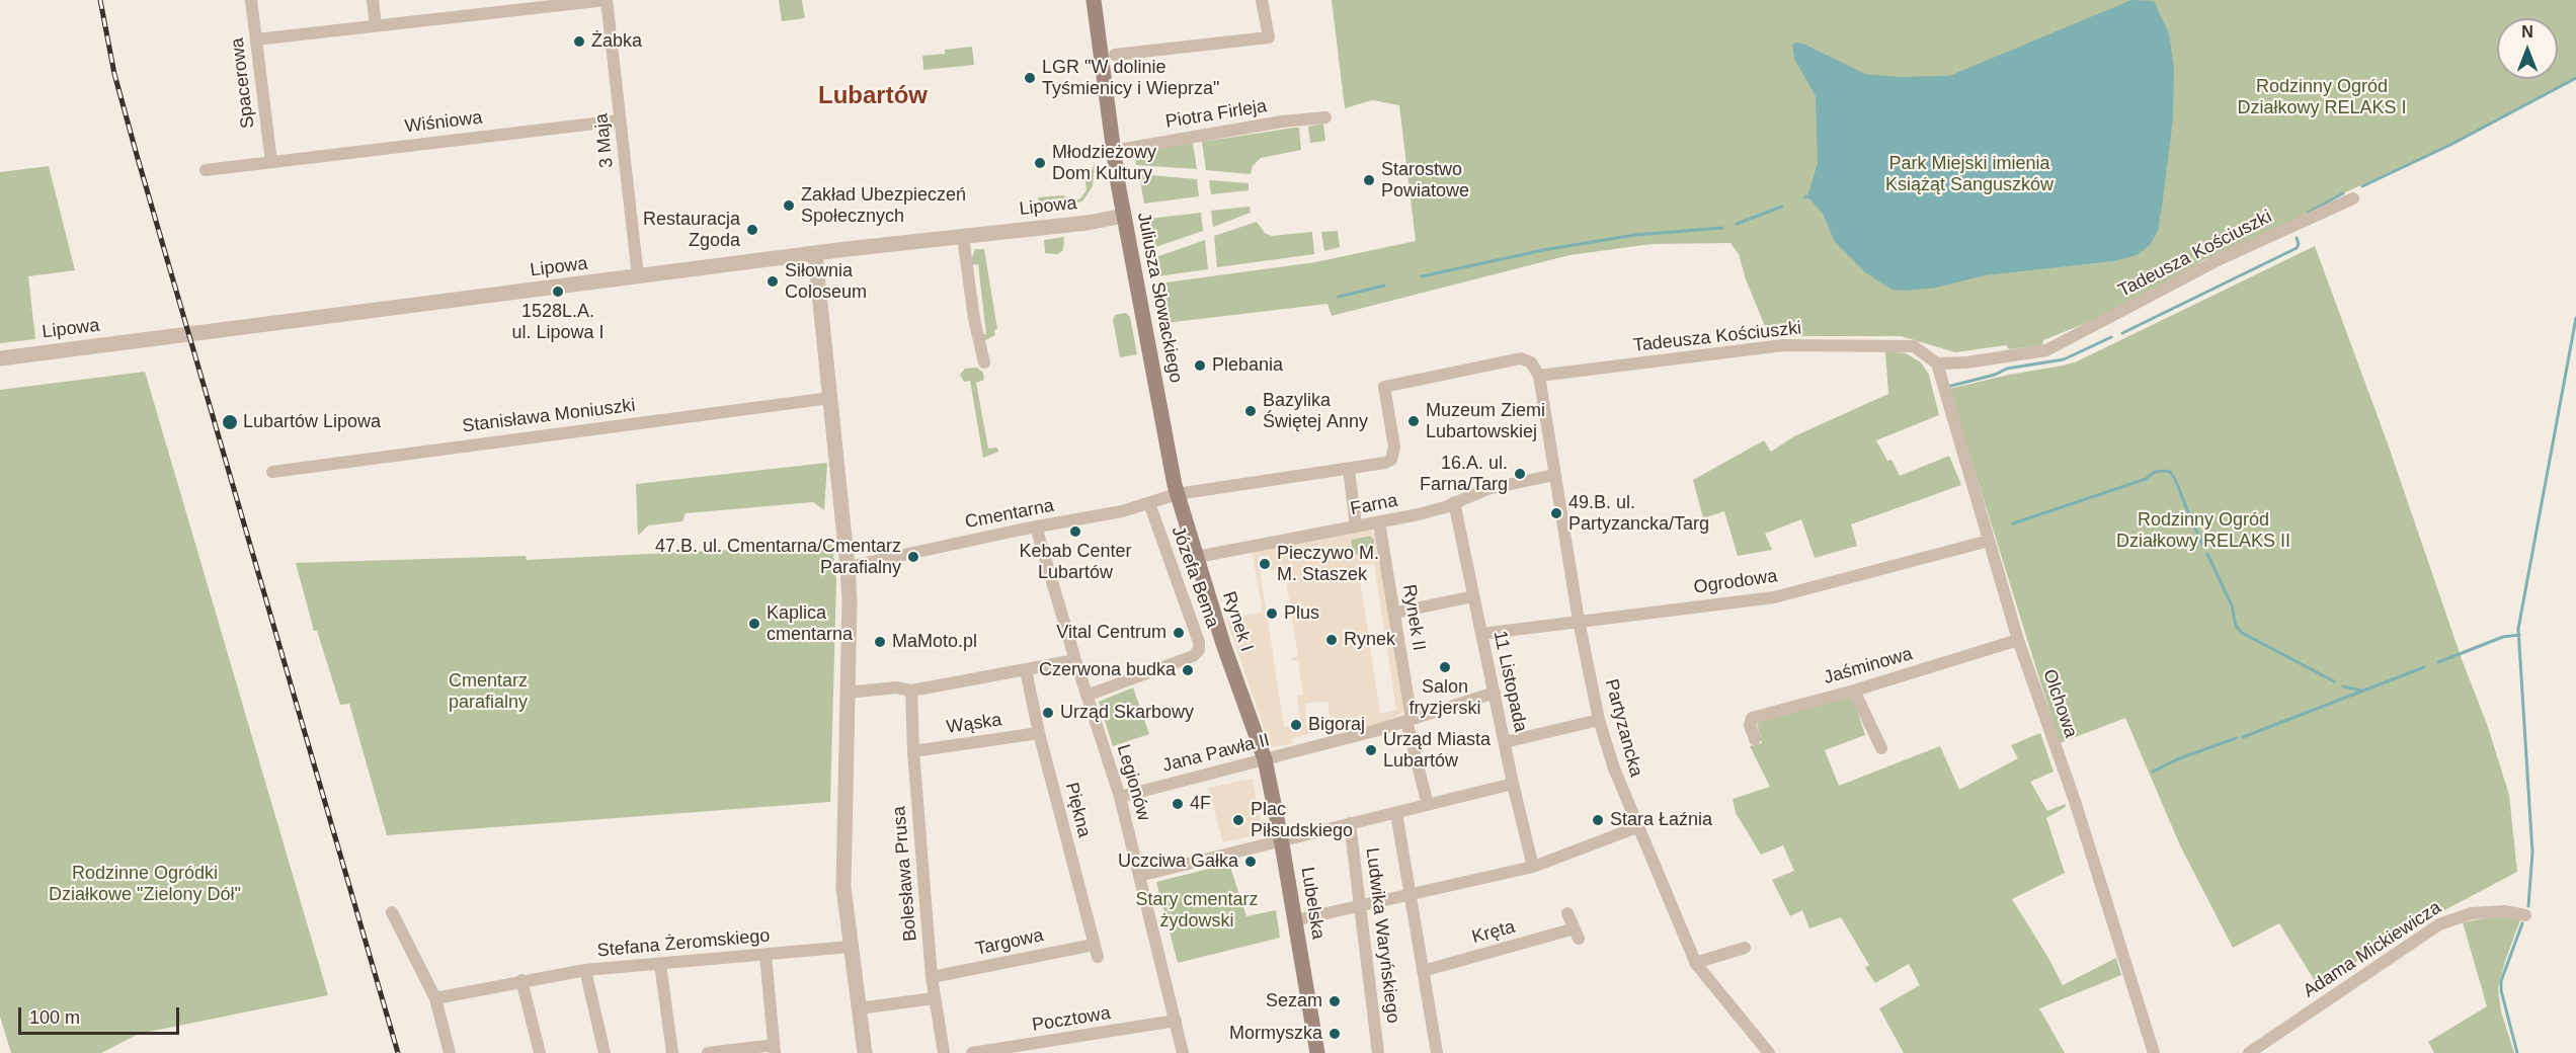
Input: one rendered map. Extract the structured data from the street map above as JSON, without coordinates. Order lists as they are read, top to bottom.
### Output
{
  "streets": {
    "main road": ["Juliusza Słowackiego", "Rynek I", "Lubelska"],
    "street": [
      "Spacerowa",
      "Piotra Firleja",
      "Wiśniowa",
      "3 Maja",
      "Lipowa",
      "Tadeusza Kościuszki",
      "Stanisława Moniuszki",
      "Farna",
      "Cmentarna",
      "Józefa Bema",
      "Ogrodowa",
      "Rynek II",
      "Jaśminowa",
      "11 Listopada",
      "Olchowa",
      "Wąska",
      "Partyzancka",
      "Jana Pawła II",
      "Legionów",
      "Piękna",
      "Bolesława Prusa",
      "Kręta",
      "Ludwika Waryńskiego",
      "Targowa",
      "Stefana Żeromskiego",
      "Adama Mickiewicza",
      "Pocztowa"
    ]
  },
  "crossings": [
    ["Spacerowa", "Wiśniowa"],
    ["Piotra Firleja", "Juliusza Słowackiego"],
    ["Wiśniowa", "3 Maja"],
    ["3 Maja", "Lipowa"],
    ["Lipowa", "Juliusza Słowackiego"],
    ["Tadeusza Kościuszki", "Olchowa"],
    ["Tadeusza Kościuszki", "Partyzancka"],
    ["Juliusza Słowackiego", "Cmentarna"],
    ["Juliusza Słowackiego", "Rynek I"],
    ["Farna", "Rynek II"],
    ["Farna", "Rynek I"],
    ["Farna", "11 Listopada"],
    ["Farna", "Partyzancka"],
    ["Cmentarna", "Józefa Bema"],
    ["Cmentarna", "Rynek I"],
    ["Cmentarna", "Legionów"],
    ["Józefa Bema", "Legionów"],
    ["Ogrodowa", "11 Listopada"],
    ["Ogrodowa", "Olchowa"],
    ["Ogrodowa", "Partyzancka"],
    ["Rynek II", "Jana Pawła II"],
    ["Rynek I", "Jana Pawła II"],
    ["Rynek I", "Lubelska"],
    ["Jaśminowa", "Olchowa"],
    ["11 Listopada", "Jana Pawła II"],
    ["Wąska", "Piękna"],
    ["Wąska", "Bolesława Prusa"],
    ["Jana Pawła II", "Legionów"],
    ["Jana Pawła II", "Lubelska"],
    ["Legionów", "Pocztowa"],
    ["Piękna", "Targowa"],
    ["Bolesława Prusa", "Targowa"]
  ],
  "districts": ["Lubartów"],
  "parks": [
    "Rodzinny Ogród Działkowy RELAKS I",
    "Park Miejski imienia Książąt Sanguszków",
    "Rodzinny Ogród Działkowy RELAKS II",
    "Cmentarz parafialny",
    "Rodzinne Ogródki Działkowe \"Zielony Dół\"",
    "Stary cmentarz żydowski"
  ],
  "places": [
    "Żabka",
    "LGR \"W dolinie Tyśmienicy i Wieprza\"",
    "Młodzieżowy Dom Kultury",
    "Starostwo Powiatowe",
    "Zakład Ubezpieczeń Społecznych",
    "Restauracja Zgoda",
    "Siłownia Coloseum",
    "1528L.A. ul. Lipowa I",
    "Plebania",
    "Bazylika Świętej Anny",
    "Muzeum Ziemi Lubartowskiej",
    "Lubartów Lipowa",
    "16.A. ul. Farna/Targ",
    "49.B. ul. Partyzancka/Targ",
    "Kebab Center Lubartów",
    "47.B. ul. Cmentarna/Cmentarz Parafialny",
    "Pieczywo M. M. Staszek",
    "Plus",
    "Kaplica cmentarna",
    "Vital Centrum",
    "Rynek",
    "MaMoto.pl",
    "Salon fryzjerski",
    "Czerwona budka",
    "Urząd Skarbowy",
    "Bigoraj",
    "Urząd Miasta Lubartów",
    "4F",
    "Plac Piłsudskiego",
    "Stara Łaźnia",
    "Uczciwa Gałka",
    "Sezam",
    "Mormyszka"
  ],
  "scale_bar": "100 m",
  "north": "top"
}
